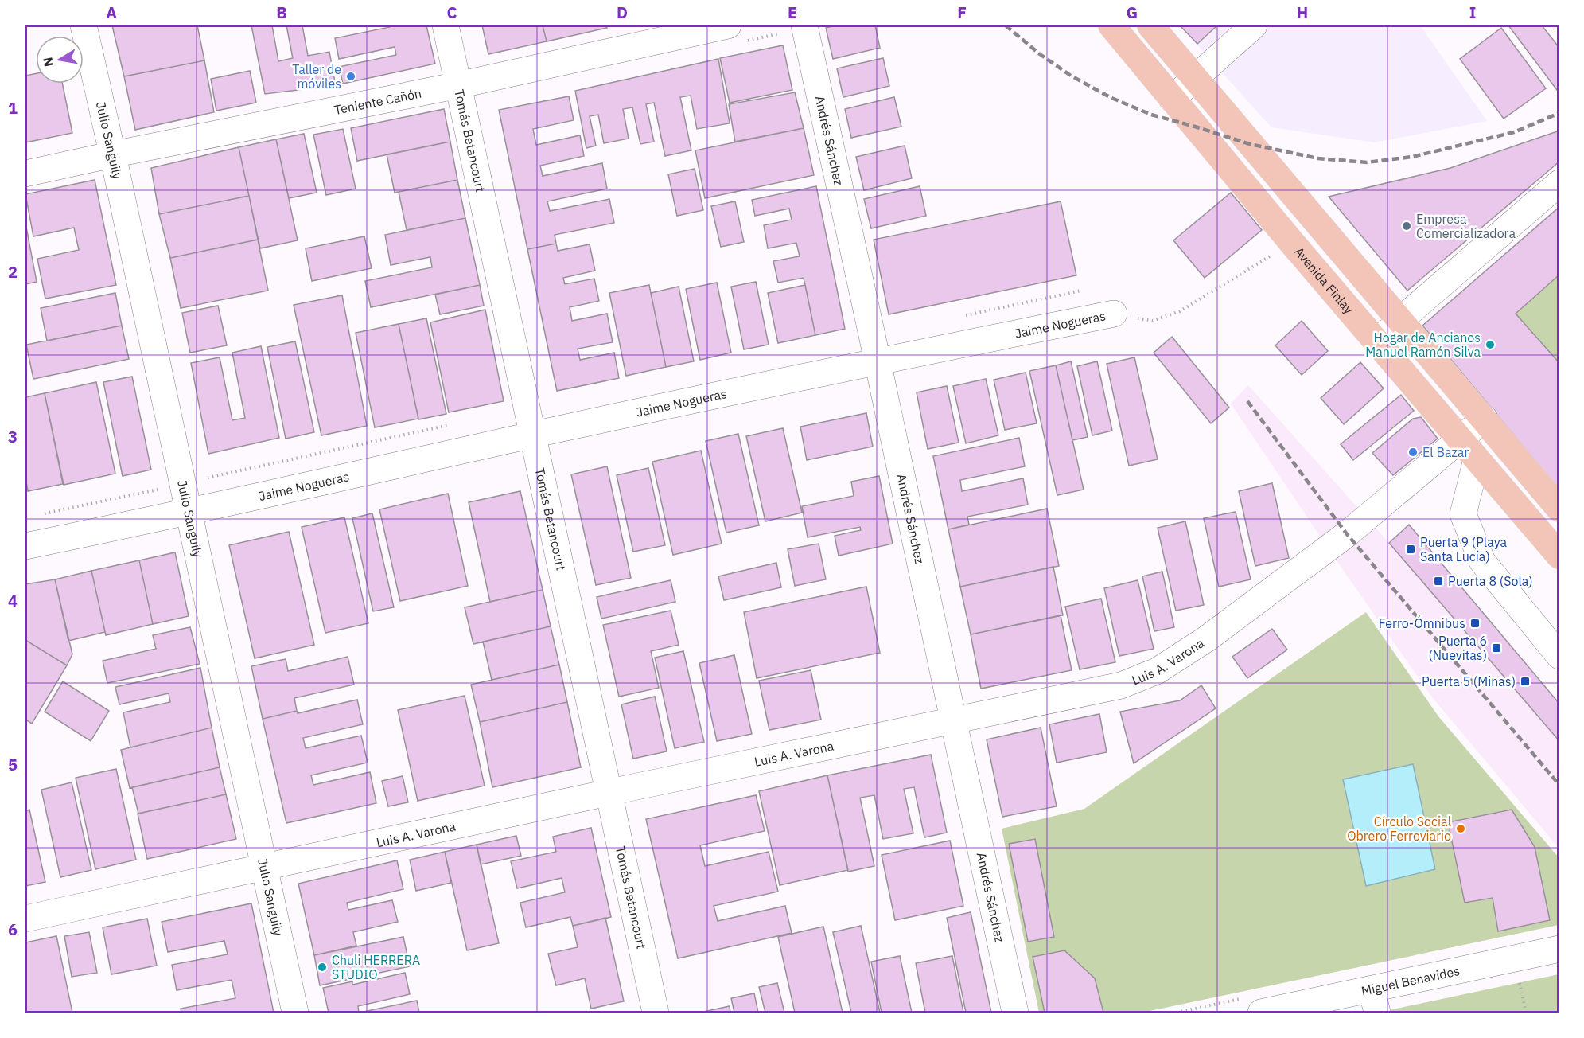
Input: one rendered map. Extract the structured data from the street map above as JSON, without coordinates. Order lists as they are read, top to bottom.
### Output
{
  "streets": {
    "main road": ["Avenida Finlay"],
    "street": [
      "Teniente Cañón",
      "Julio Sanguily",
      "Tomás Betancourt",
      "Andrés Sánchez",
      "Jaime Nogueras",
      "Luis A. Varona",
      "Miguel Benavides"
    ]
  },
  "crossings": [
    ["Teniente Cañón", "Julio Sanguily"],
    ["Teniente Cañón", "Tomás Betancourt"],
    ["Julio Sanguily", "Jaime Nogueras"],
    ["Julio Sanguily", "Luis A. Varona"],
    ["Tomás Betancourt", "Jaime Nogueras"],
    ["Tomás Betancourt", "Luis A. Varona"],
    ["Andrés Sánchez", "Jaime Nogueras"],
    ["Andrés Sánchez", "Luis A. Varona"],
    ["Avenida Finlay", "Jaime Nogueras"],
    ["Avenida Finlay", "Luis A. Varona"]
  ],
  "places": {
    "other": [
      "Taller de móviles",
      "Empresa Comercializadora",
      "Hogar de Ancianos Manuel Ramón Silva",
      "El Bazar",
      "Círculo Social Obrero Ferroviario",
      "Chuli HERRERA STUDIO"
    ],
    "transit": [
      "Puerta 9 (Playa Santa Lucía)",
      "Puerta 8 (Sola)",
      "Ferro-Ómnibus",
      "Puerta 6 (Nuevitas)",
      "Puerta 5 (Minas)"
    ]
  },
  "north": "left",
  "grid": {
    "columns": [
      "A",
      "B",
      "C",
      "D",
      "E",
      "F",
      "G",
      "H",
      "I"
    ],
    "rows": [
      "1",
      "2",
      "3",
      "4",
      "5",
      "6"
    ]
  }
}
